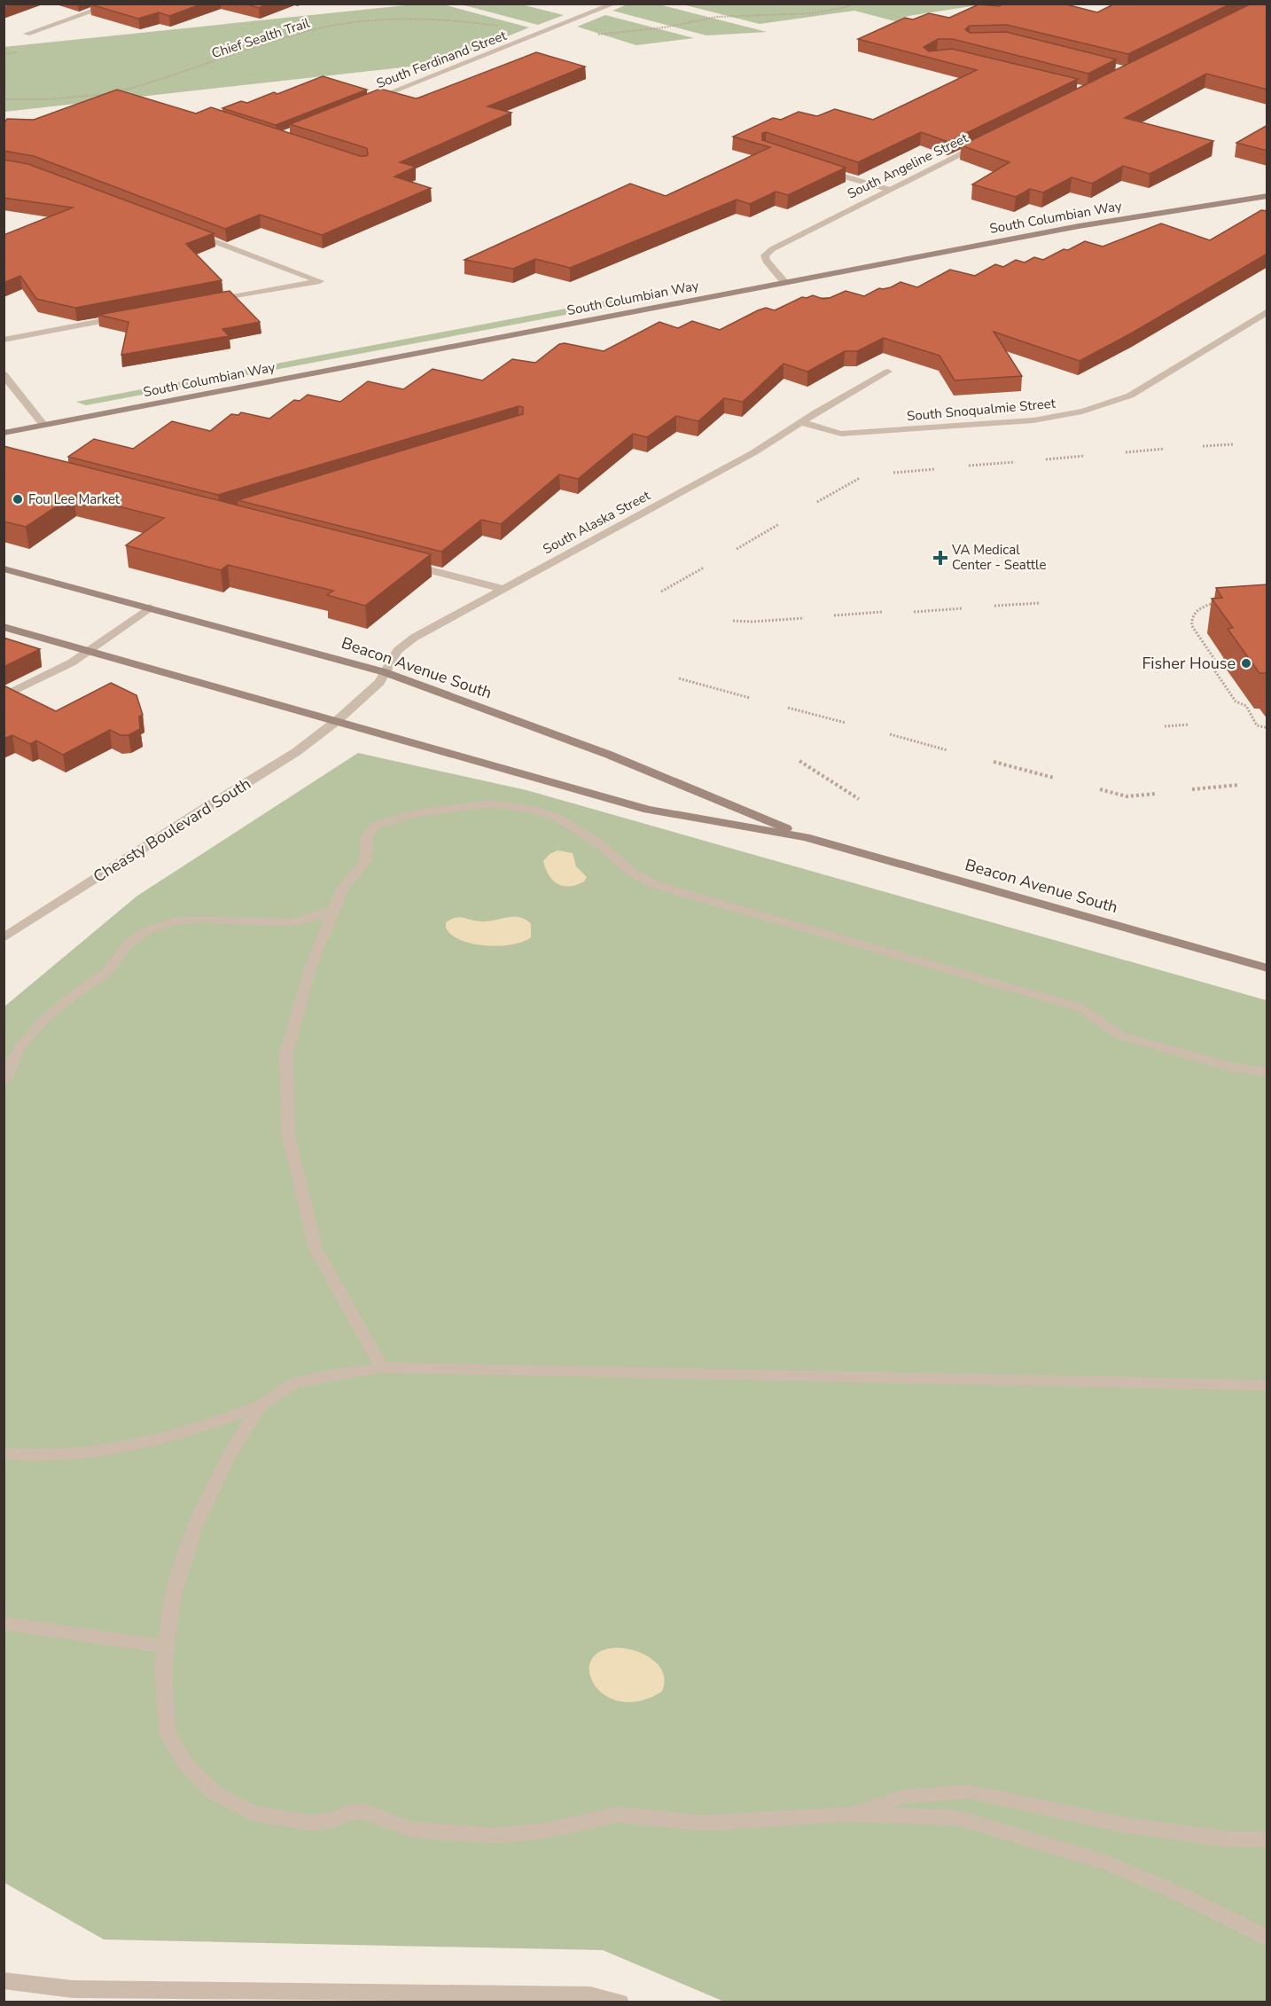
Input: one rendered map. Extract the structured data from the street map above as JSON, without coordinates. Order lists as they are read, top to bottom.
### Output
{
  "streets": {
    "main road": ["South Columbian Way", "Beacon Avenue South"],
    "street": [
      "South Ferdinand Street",
      "South Angeline Street",
      "South Snoqualmie Street",
      "South Alaska Street",
      "Cheasty Boulevard South"
    ],
    "path": ["Chief Sealth Trail"]
  },
  "crossings": [
    ["South Angeline Street", "South Columbian Way"],
    ["South Snoqualmie Street", "South Alaska Street"],
    ["South Alaska Street", "Beacon Avenue South"],
    ["South Alaska Street", "Cheasty Boulevard South"],
    ["Beacon Avenue South", "Cheasty Boulevard South"]
  ],
  "places": {
    "other": ["Fou Lee Market", "Fisher House"],
    "health": ["VA Medical Center - Seattle"]
  }
}
